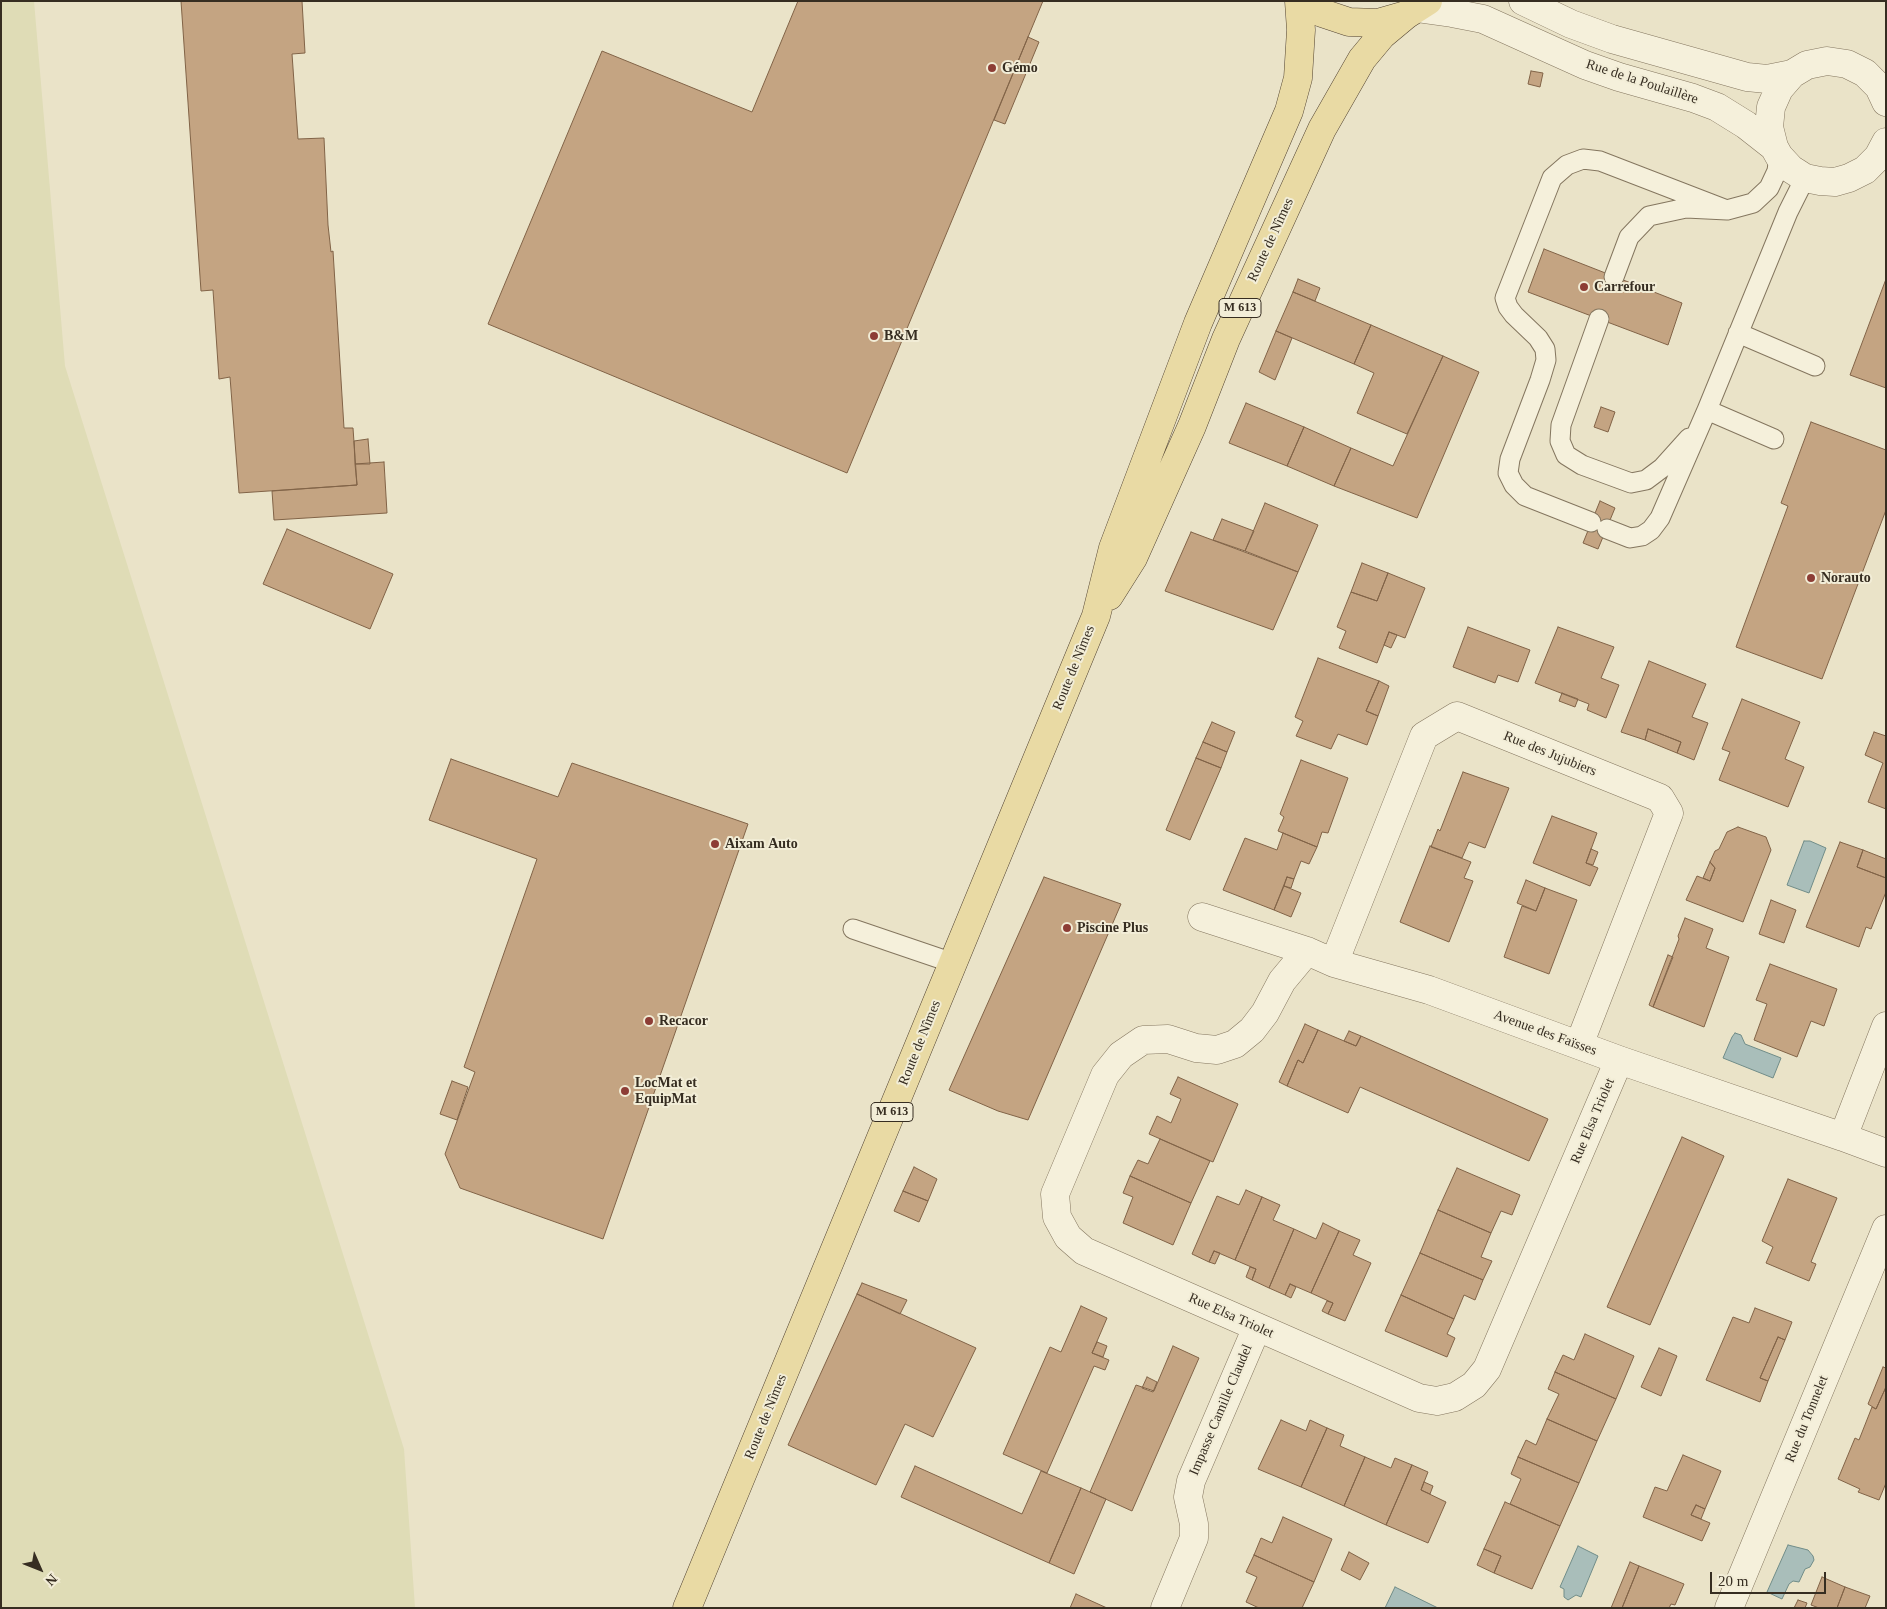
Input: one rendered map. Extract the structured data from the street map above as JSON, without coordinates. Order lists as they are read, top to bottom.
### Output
{
  "streets": {
    "main road": ["Route de Nîmes", "M 613"],
    "street": [
      "Rue de la Poulaillère",
      "Rue des Jujubiers",
      "Avenue des Faïsses",
      "Rue Elsa Triolet",
      "Impasse Camille Claudel",
      "Rue du Tonnelet"
    ]
  },
  "crossings": [
    ["Rue de la Poulaillère", "Route de Nîmes"],
    ["Rue des Jujubiers", "Avenue des Faïsses"],
    ["Avenue des Faïsses", "Rue Elsa Triolet"],
    ["Rue Elsa Triolet", "Impasse Camille Claudel"]
  ],
  "places": [
    "Gémo",
    "Carrefour",
    "B&M",
    "Norauto",
    "Aixam Auto",
    "Piscine Plus",
    "Recacor",
    "LocMat et EquipMat"
  ],
  "scale_bar": "20 m",
  "north": "bottom right"
}
